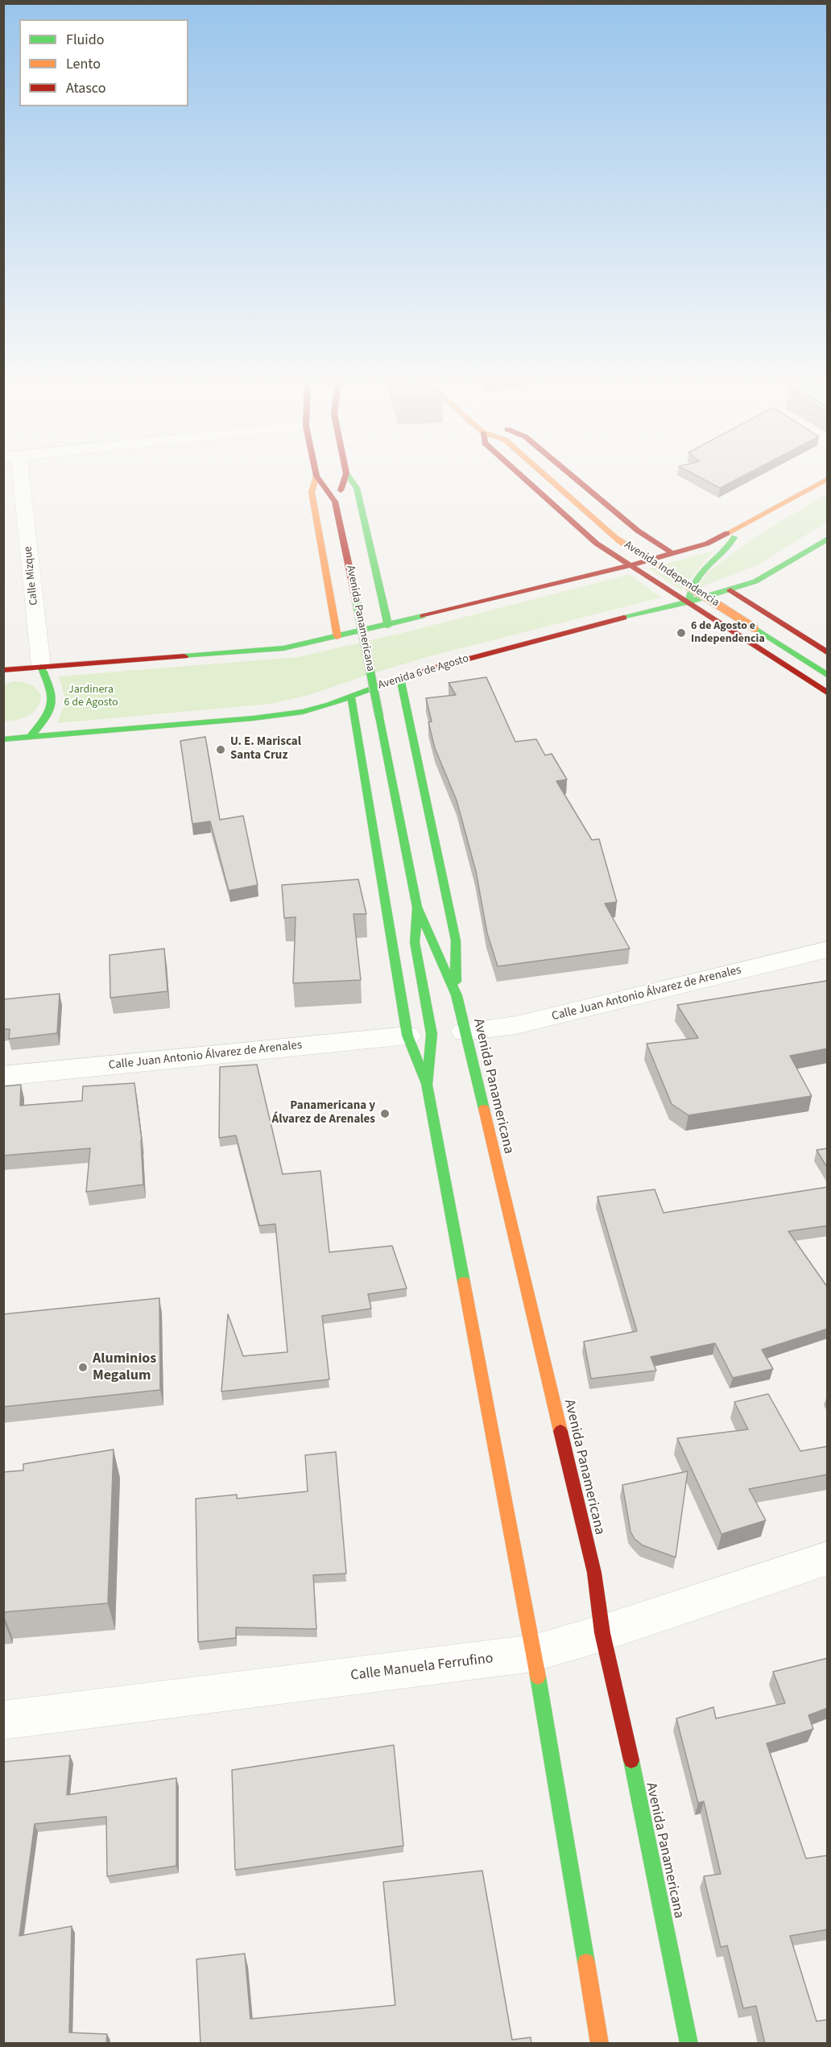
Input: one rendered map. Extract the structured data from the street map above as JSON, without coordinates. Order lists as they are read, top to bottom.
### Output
{
  "streets": {
    "main road": ["Avenida Independencia", "Avenida Panamericana", "Avenida 6 de Agosto"],
    "street": ["Calle Mizque", "Calle Juan Antonio Álvarez de Arenales", "Calle Manuela Ferrufino"]
  },
  "crossings": [
    ["Avenida Panamericana", "Calle Juan Antonio Álvarez de Arenales"],
    ["Avenida Panamericana", "Calle Manuela Ferrufino"]
  ],
  "parks": ["Jardinera 6 de Agosto"],
  "places": [
    "6 de Agosto e Independencia",
    "U. E. Mariscal Santa Cruz",
    "Panamericana y Álvarez de Arenales",
    "Aluminios Megalum"
  ],
  "legend": ["Fluido", "Lento", "Atasco"]
}
